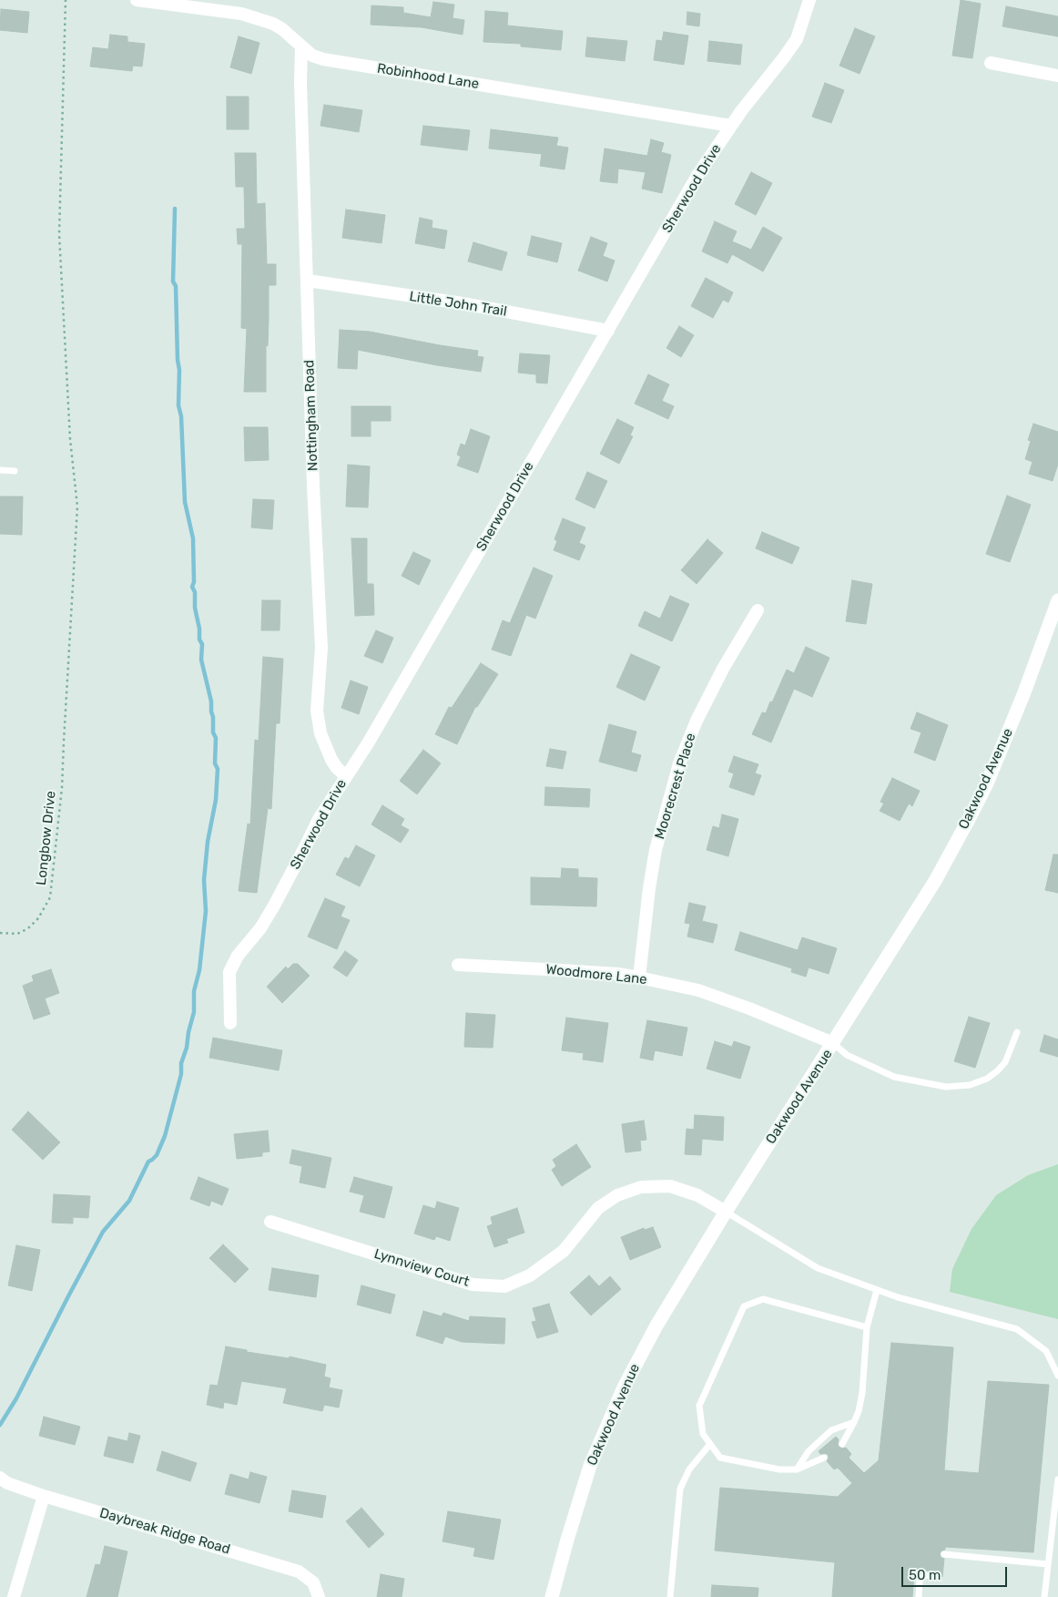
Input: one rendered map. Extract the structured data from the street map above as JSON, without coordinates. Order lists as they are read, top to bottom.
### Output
{
  "streets": {
    "street": [
      "Robinhood Lane",
      "Sherwood Drive",
      "Little John Trail",
      "Nottingham Road",
      "Oakwood Avenue",
      "Moorecrest Place",
      "Woodmore Lane",
      "Lynnview Court",
      "Daybreak Ridge Road"
    ],
    "path": ["Longbow Drive"]
  },
  "crossings": [
    ["Robinhood Lane", "Sherwood Drive"],
    ["Robinhood Lane", "Nottingham Road"],
    ["Sherwood Drive", "Little John Trail"],
    ["Sherwood Drive", "Nottingham Road"],
    ["Little John Trail", "Nottingham Road"],
    ["Oakwood Avenue", "Woodmore Lane"],
    ["Oakwood Avenue", "Lynnview Court"],
    ["Moorecrest Place", "Woodmore Lane"]
  ],
  "scale_bar": "50 m"
}
